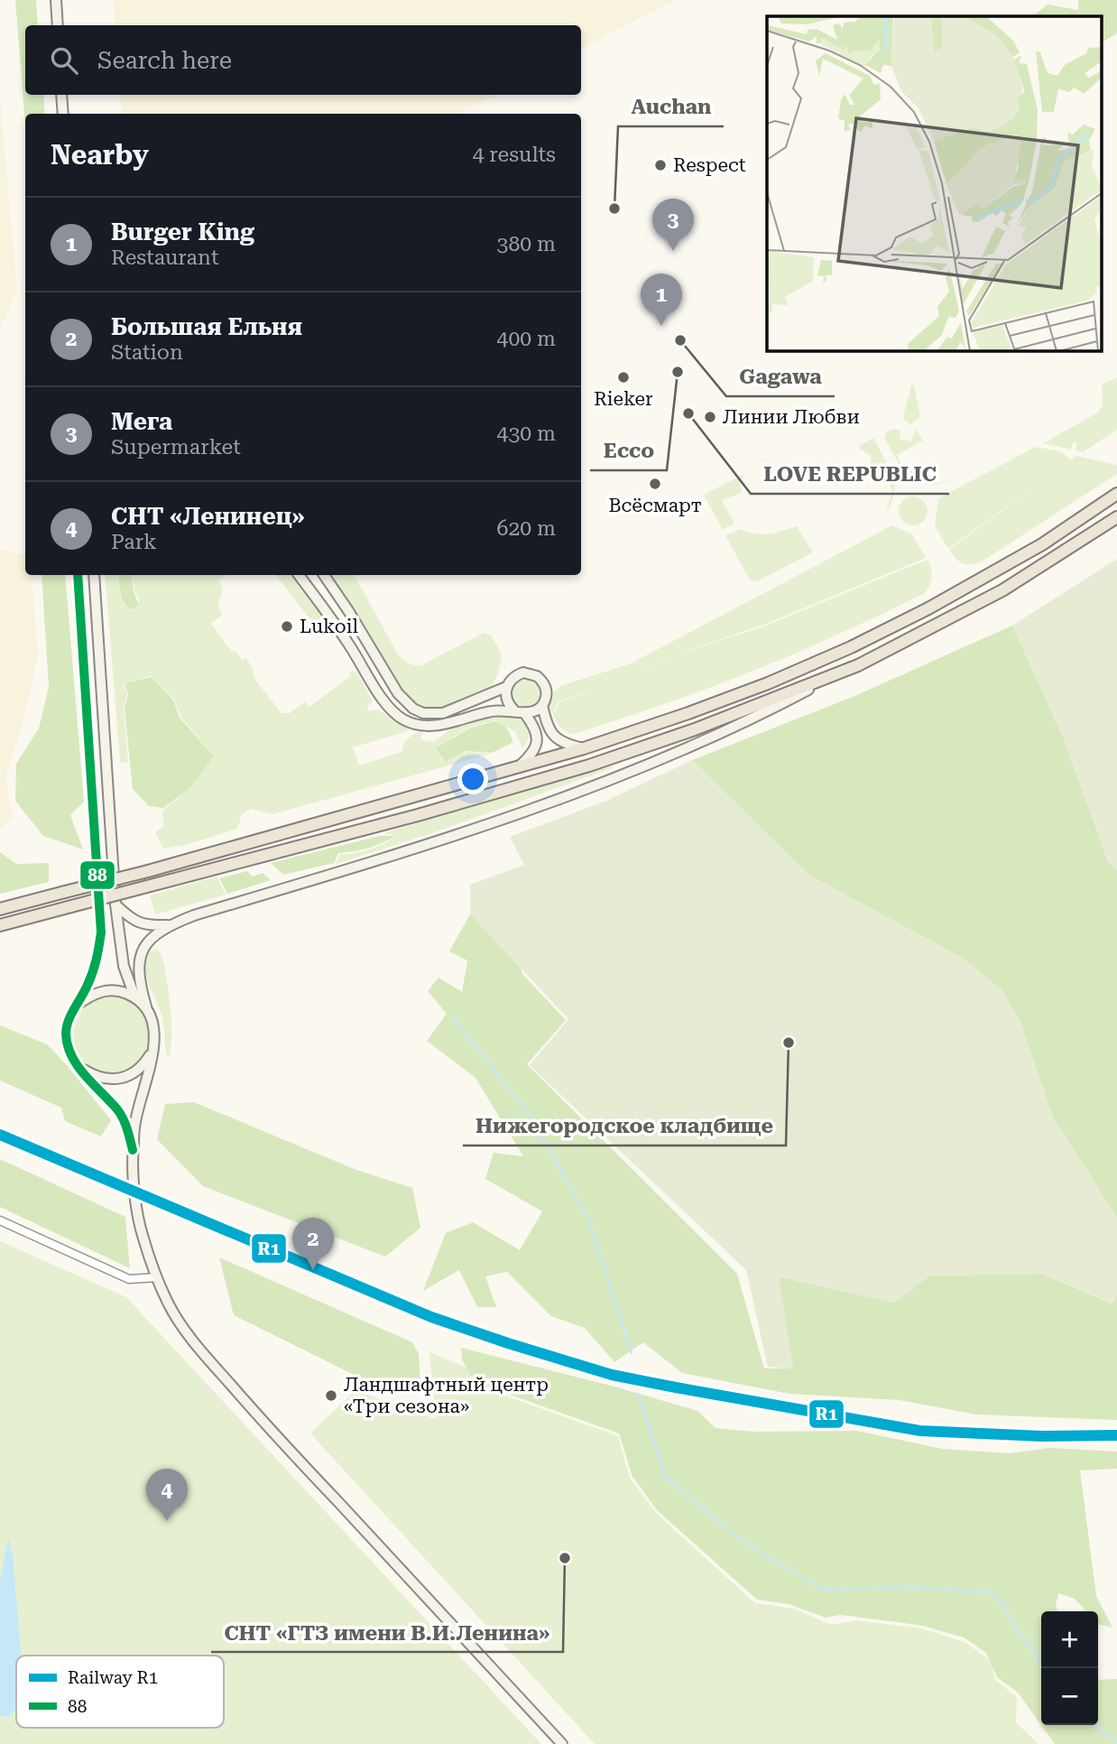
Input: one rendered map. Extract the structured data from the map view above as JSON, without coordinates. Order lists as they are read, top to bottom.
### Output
{
  "places": [
    "Respect",
    "Auchan",
    "Gagawa",
    "Ecco",
    "Rieker",
    "LOVE REPUBLIC",
    "Линии Любви",
    "Всёсмарт",
    "Lukoil",
    "Нижегородское кладбище",
    "Ландшафтный центр «Три сезона»",
    "СНТ «ГТЗ имени В.И.Ленина»"
  ],
  "lines": ["transit line 88", "rail line R1"],
  "legend": ["Railway R1", "88"],
  "page": {
    "search": "Search here",
    "heading": ["Nearby", "4 results"],
    "list": [
      {
        "mark": "1",
        "name": "Burger King",
        "note": "Restaurant",
        "value": "380 m"
      },
      {
        "mark": "2",
        "name": "Большая Ельня",
        "note": "Station",
        "value": "400 m"
      },
      {
        "mark": "3",
        "name": "Мега",
        "note": "Supermarket",
        "value": "430 m"
      },
      {
        "mark": "4",
        "name": "СНТ «Ленинец»",
        "note": "Park",
        "value": "620 m"
      }
    ],
    "pins": [
      "3",
      "1",
      "2",
      "4"
    ],
    "map_buttons": ["+", "−"]
  }
}
